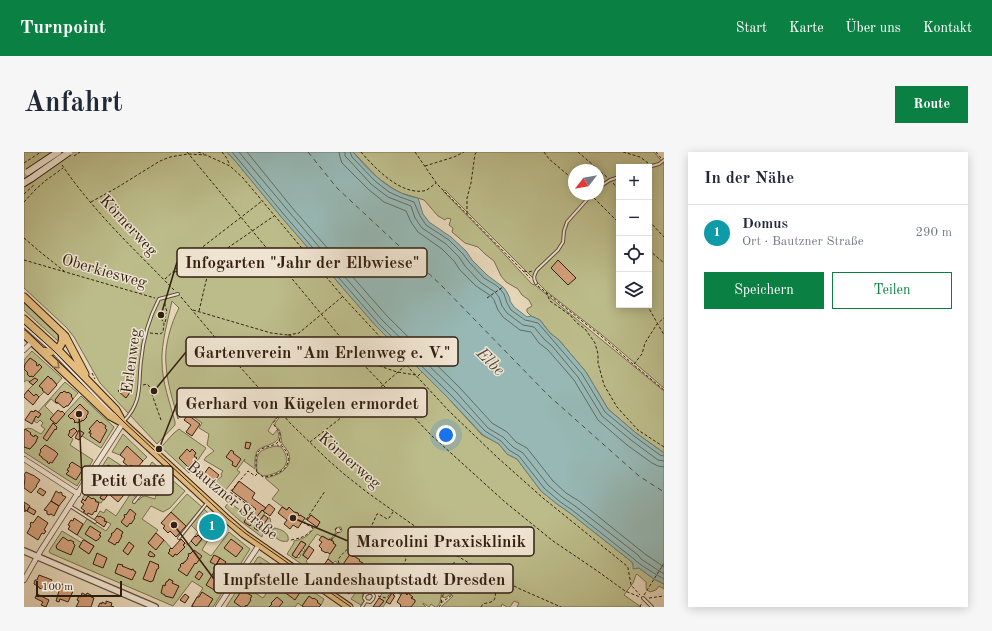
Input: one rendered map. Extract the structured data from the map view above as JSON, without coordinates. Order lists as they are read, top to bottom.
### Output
{
  "streets": {
    "main road": ["Bautzner Straße"],
    "lane": ["Oberkiesweg", "Erlenweg"],
    "path": ["Körnerweg"]
  },
  "crossings": [
    ["Körnerweg", "Oberkiesweg"],
    ["Oberkiesweg", "Erlenweg"],
    ["Erlenweg", "Bautzner Straße"]
  ],
  "water": ["Elbe"],
  "places": [
    "Infogarten \"Jahr der Elbwiese\"",
    "Gartenverein \"Am Erlenweg e. V.\"",
    "Petit Café",
    "Gerhard von Kügelen ermordet",
    "Marcolini Praxisklinik",
    "Impfstelle Landeshauptstadt Dresden"
  ],
  "scale_bar": "100 m",
  "north": "bottom left",
  "page": {
    "header": "Turnpoint",
    "nav": [
      "Start",
      "Karte",
      "Über uns",
      "Kontakt"
    ],
    "buttons": [
      "Route",
      ["Speichern", "Teilen"]
    ],
    "title": "Anfahrt",
    "heading": "In der Nähe",
    "map_buttons": ["+", "−"],
    "list": [
      {
        "mark": "1",
        "name": "Domus",
        "note": "Ort · Bautzner Straße",
        "value": "290 m"
      }
    ],
    "pins": "1",
    "scale": "100 m"
  }
}
